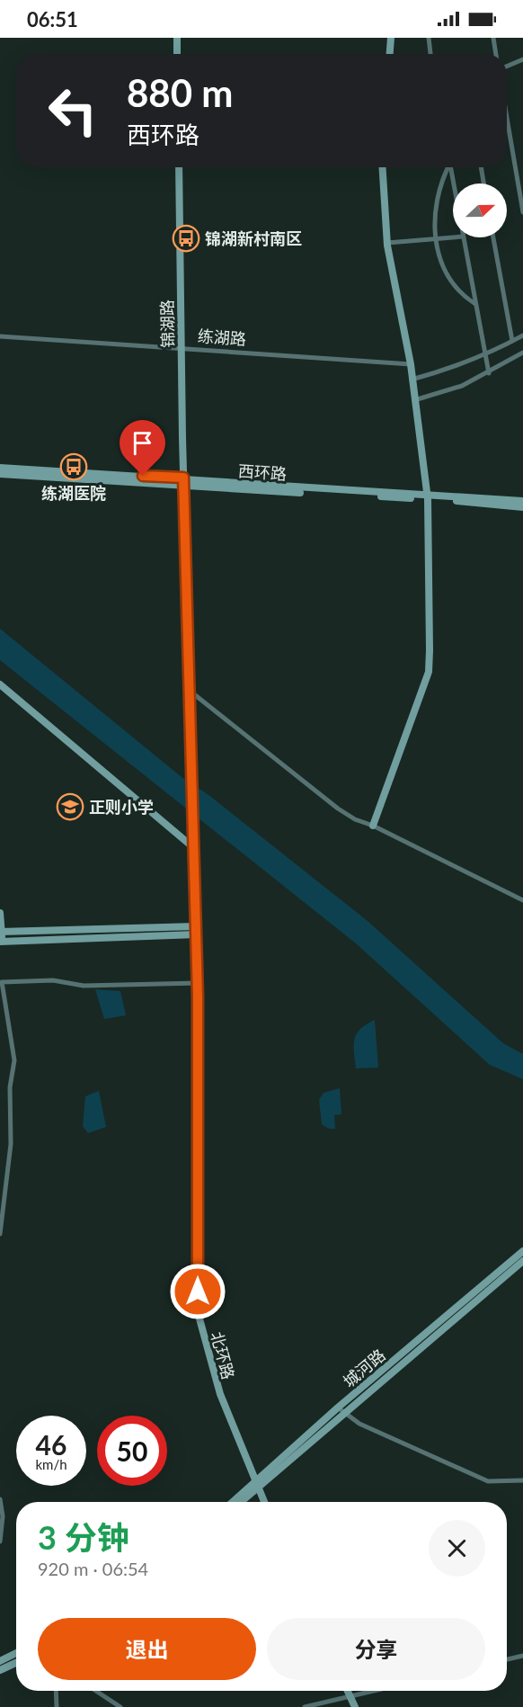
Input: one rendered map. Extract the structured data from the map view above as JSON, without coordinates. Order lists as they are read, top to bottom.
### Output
{
  "streets": {
    "main road": [
      "锦湖路",
      "西环路",
      "北环路",
      "城河路"
    ],
    "street": ["练湖路"]
  },
  "crossings": [
    ["锦湖路", "练湖路"],
    ["锦湖路", "西环路"],
    ["锦湖路", "北环路"],
    ["西环路", "北环路"],
    ["北环路", "城河路"]
  ],
  "places": {
    "bus stop": ["锦湖新村南区", "练湖医院"],
    "school or university": ["正则小学"]
  },
  "north": "right",
  "page": {
    "status": "06:51",
    "turn": ["880 m", "西环路"],
    "speed": "46 km/h",
    "limit": "50",
    "heading": ["3 分钟", "920 m · 06:54"],
    "buttons": ["退出", "分享"]
  }
}
